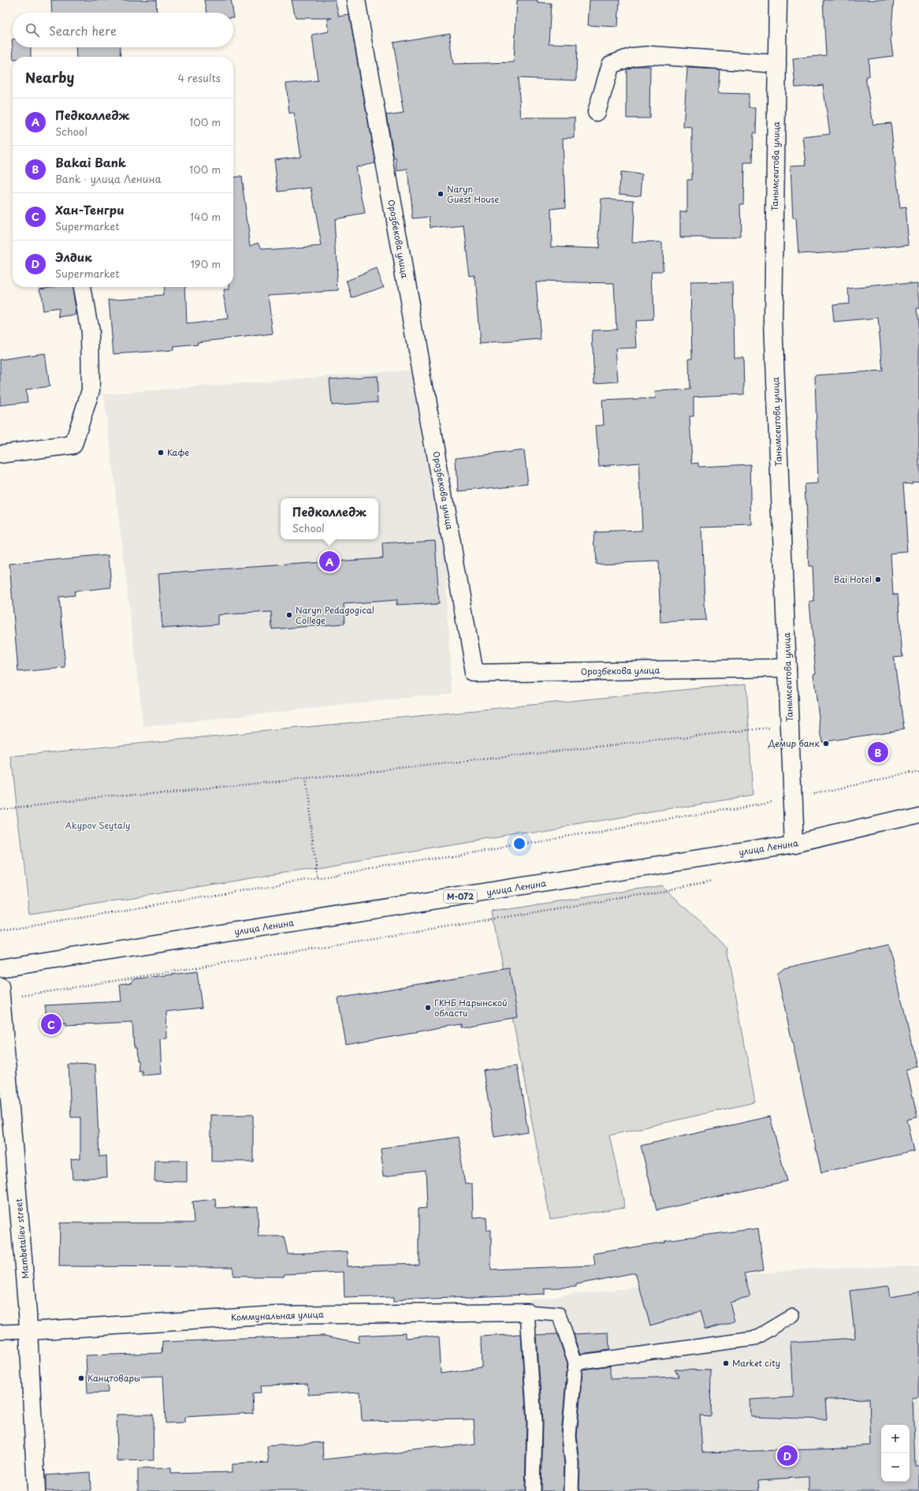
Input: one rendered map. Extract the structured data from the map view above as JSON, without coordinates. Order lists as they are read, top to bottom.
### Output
{
  "streets": {
    "street": [
      "Танымсеитова улица",
      "Орозбекова улица",
      "улица Ленина",
      "М-072",
      "Mambetaliev street",
      "Коммунальная улица"
    ]
  },
  "crossings": [
    ["Танымсеитова улица", "Орозбекова улица"],
    ["Танымсеитова улица", "улица Ленина"],
    ["Mambetaliev street", "Коммунальная улица"]
  ],
  "parks": ["Akypov Seytaly"],
  "places": [
    "Naryn Guest House",
    "Кафе",
    "Bai Hotel",
    "Naryn Pedagogical College",
    "Демир банк",
    "ГКНБ Нарынской области",
    "Market city",
    "Канцтовары"
  ],
  "page": {
    "search": "Search here",
    "heading": ["Nearby", "4 results"],
    "list": [
      {
        "mark": "A",
        "name": "Педколледж",
        "note": "School",
        "value": "100 m"
      },
      {
        "mark": "B",
        "name": "Bakai Bank",
        "note": "Bank · улица Ленина",
        "value": "100 m"
      },
      {
        "mark": "C",
        "name": "Хан-Тенгри",
        "note": "Supermarket",
        "value": "140 m"
      },
      {
        "mark": "D",
        "name": "Элдик",
        "note": "Supermarket",
        "value": "190 m"
      }
    ],
    "popup": ["Педколледж", "School"],
    "pins": [
      "A",
      "B",
      "C",
      "D"
    ],
    "map_buttons": ["+", "−"]
  }
}
